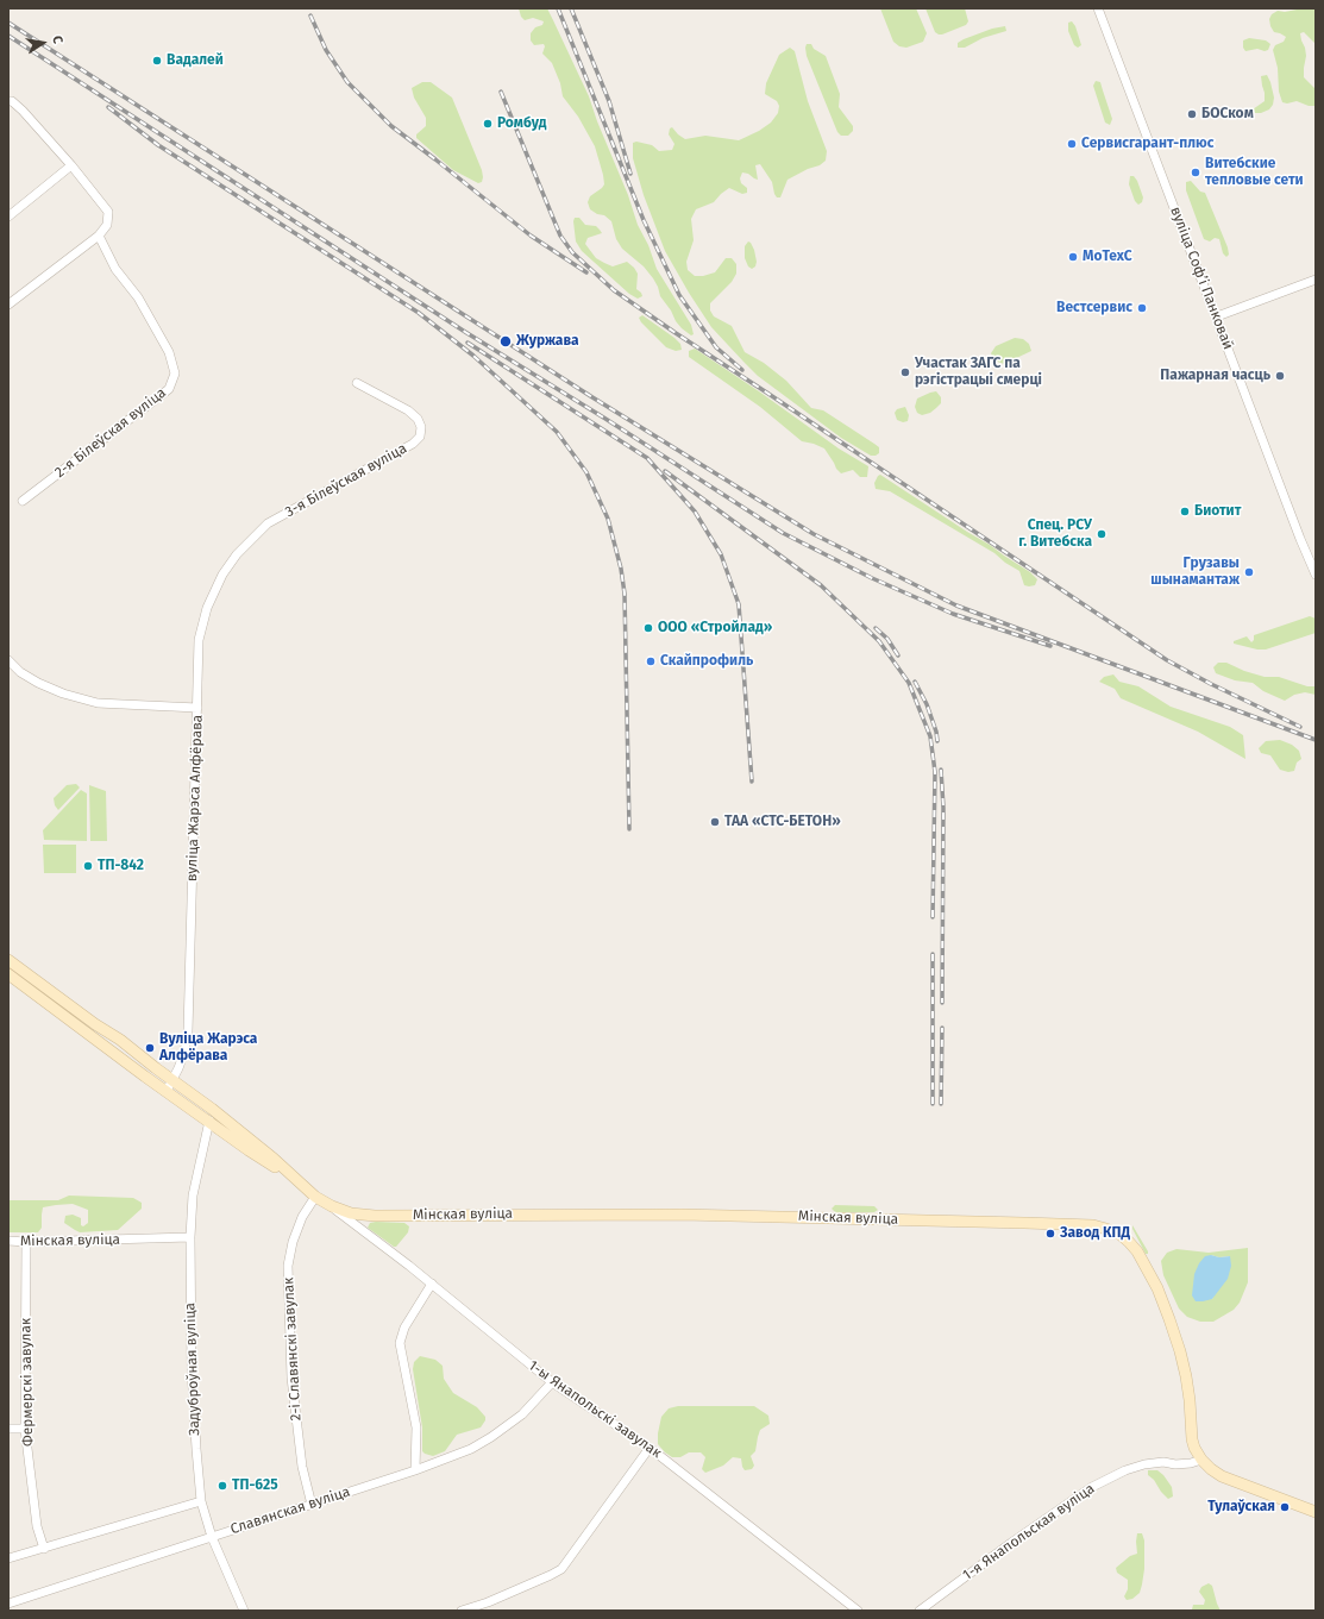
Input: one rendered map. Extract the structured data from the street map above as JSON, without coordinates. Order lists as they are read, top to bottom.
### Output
{
  "streets": {
    "main road": ["Мінская вуліца"],
    "street": [
      "вуліца Софʼі Панковай",
      "2-я Білеўская вуліца",
      "3-я Білеўская вуліца",
      "вуліца Жарэса Алфёрава",
      "2-і Славянскі завулак",
      "Задуброўная вуліца",
      "Фермерскі завулак",
      "1-ы Янапольскі завулак",
      "Славянская вуліца",
      "1-я Янапольская вуліца"
    ]
  },
  "crossings": [
    ["3-я Білеўская вуліца", "вуліца Жарэса Алфёрава"],
    ["Мінская вуліца", "2-і Славянскі завулак"],
    ["Мінская вуліца", "Задуброўная вуліца"],
    ["Мінская вуліца", "Фермерскі завулак"],
    ["Мінская вуліца", "1-ы Янапольскі завулак"],
    ["Мінская вуліца", "1-я Янапольская вуліца"],
    ["2-і Славянскі завулак", "Славянская вуліца"],
    ["Задуброўная вуліца", "Славянская вуліца"],
    ["1-ы Янапольскі завулак", "Славянская вуліца"]
  ],
  "places": [
    "Вадалей",
    "БОСком",
    "Ромбуд",
    "Сервисгарант-плюс",
    "Витебские тепловые сети",
    "MoTexC",
    "Вестсервис",
    "Журжава",
    "Участак ЗАГС па рэгістрацыі смерці",
    "Пажарная часць",
    "Биотит",
    "Спец. РСУ г. Витебска",
    "Грузавы шынамантаж",
    "ООО «Стройлад»",
    "Скайпрофиль",
    "ТАА «СТС-БЕТОН»",
    "ТП-842",
    "Вуліца Жарэса Алфёрава",
    "Завод КПД",
    "ТП-625",
    "Тулаўская"
  ],
  "north": "right"
}
